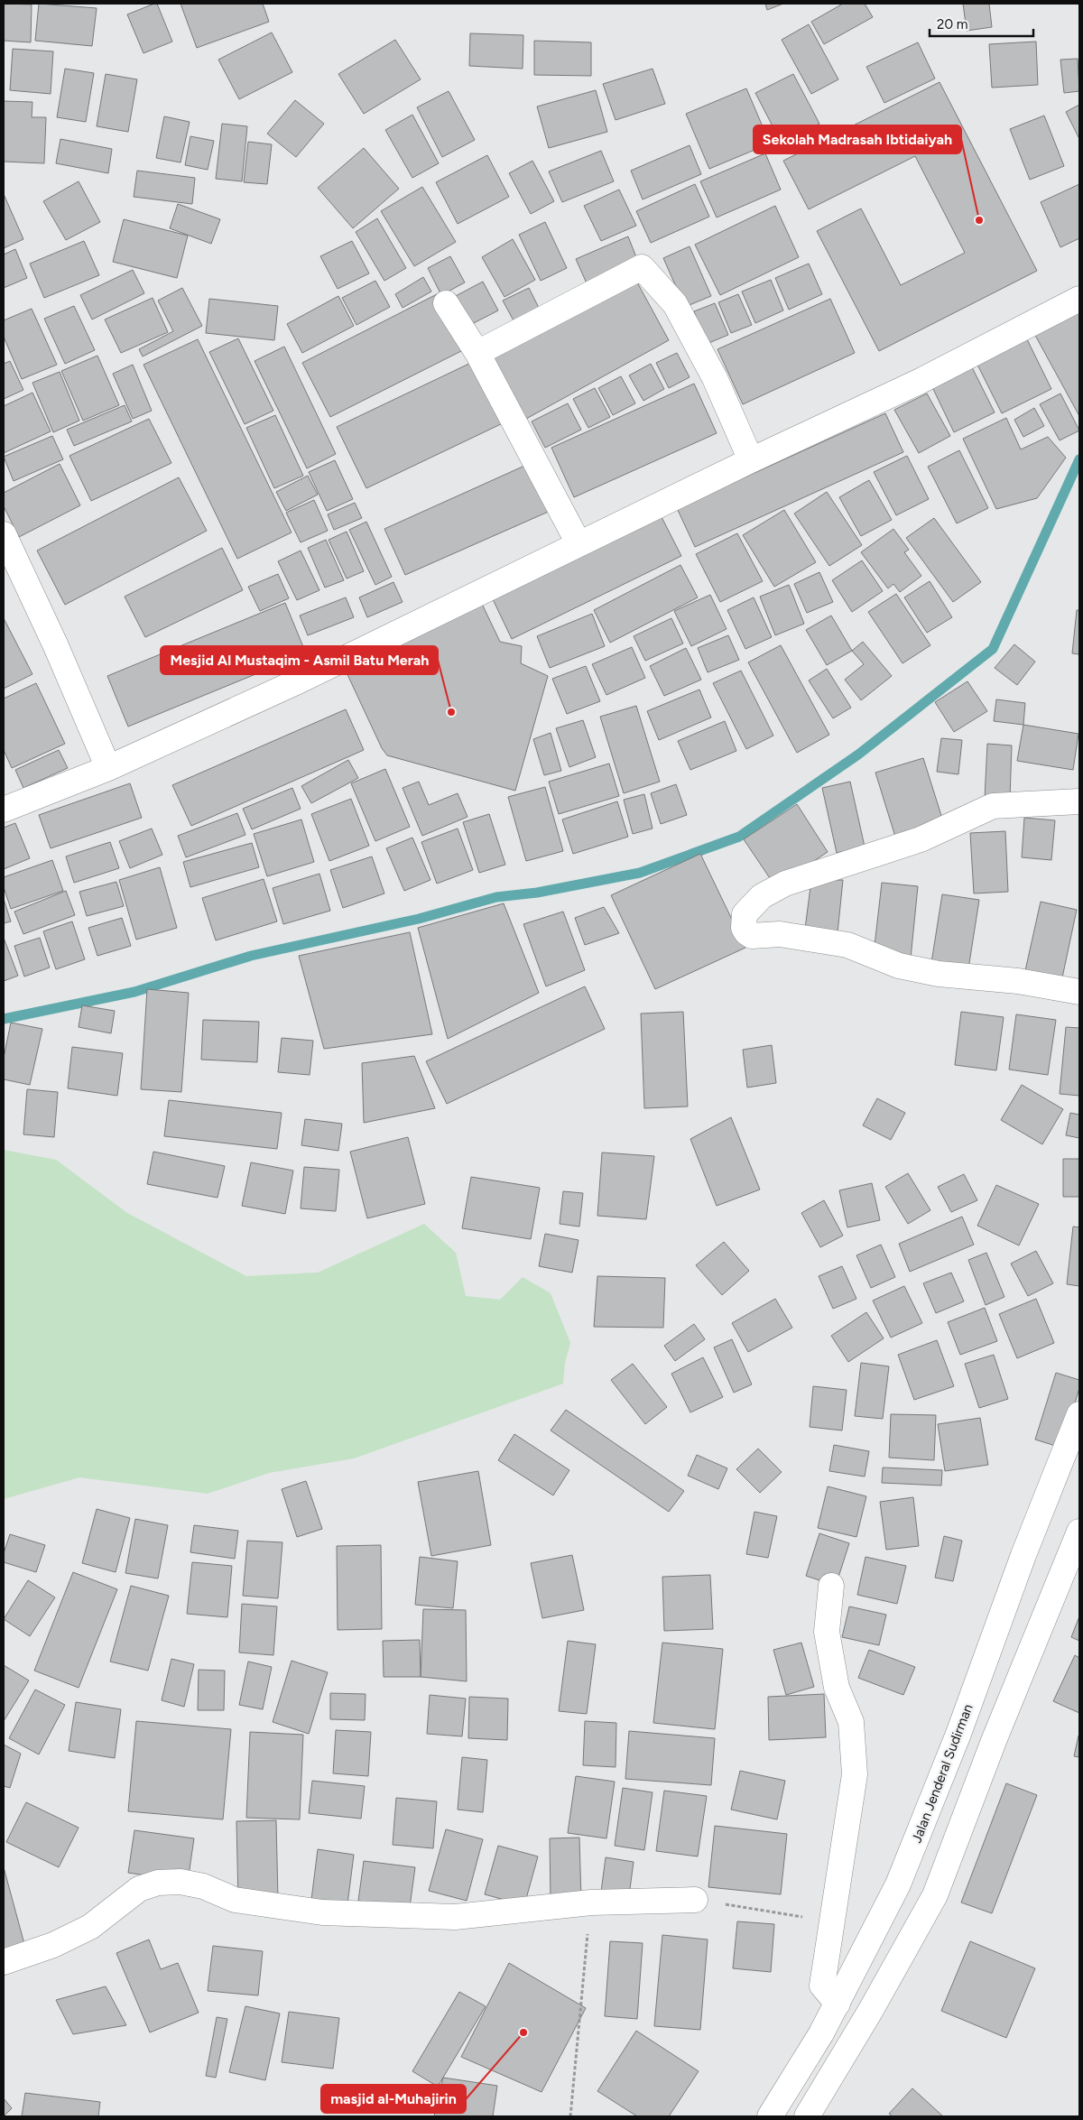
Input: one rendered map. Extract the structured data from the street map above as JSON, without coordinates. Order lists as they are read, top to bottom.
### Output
{
  "streets": {
    "main road": ["Jalan Jenderal Sudirman"]
  },
  "places": ["Sekolah Madrasah Ibtidaiyah", "Mesjid Al Mustaqim - Asmil Batu Merah", "masjid al-Muhajirin"],
  "scale_bar": "20 m"
}
